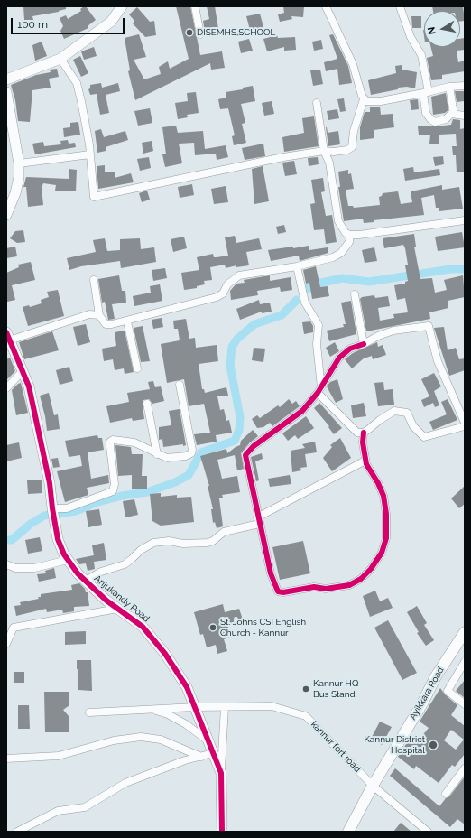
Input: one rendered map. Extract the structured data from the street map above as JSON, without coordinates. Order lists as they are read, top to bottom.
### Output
{
  "streets": {
    "main road": ["Ayikkara Road"],
    "street": ["Anjukandy Road", "kannur fort road"]
  },
  "crossings": [
    ["Anjukandy Road", "kannur fort road"],
    ["Ayikkara Road", "kannur fort road"]
  ],
  "places": [
    "DISEMHS,SCHOOL",
    "St. Johns CSI English Church - Kannur",
    "Kannur HQ Bus Stand",
    "Kannur District Hospital"
  ],
  "scale_bar": "100 m",
  "north": "left"
}
